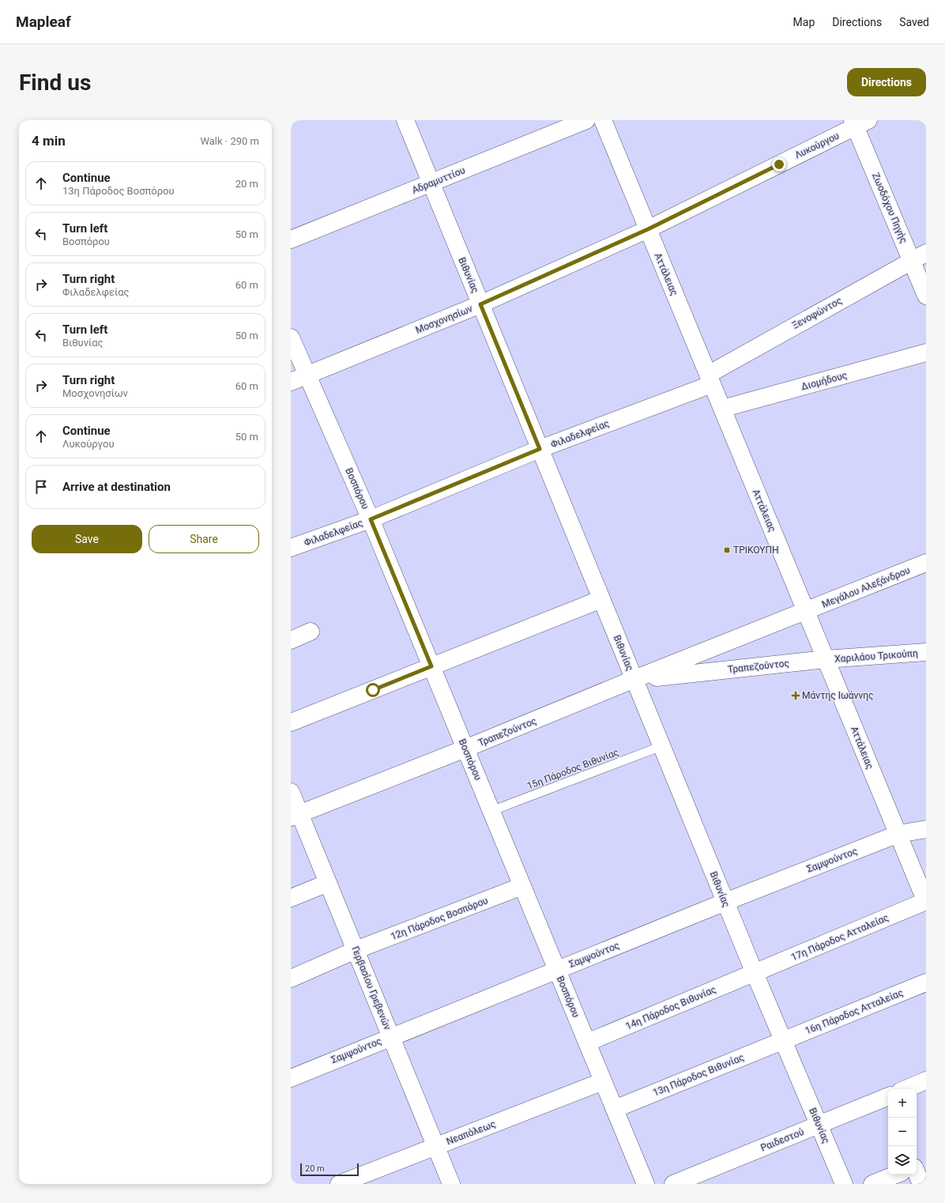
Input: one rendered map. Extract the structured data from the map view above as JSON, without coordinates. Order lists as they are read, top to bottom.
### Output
{
  "streets": {
    "street": [
      "Λυκούργου",
      "Αδραμυττίου",
      "Ζωοδόχου Πηγής",
      "Αττάλειας",
      "Βιθυνίας",
      "Ξενοφώντος",
      "Μοσχονησίων",
      "Διομήδους",
      "Φιλαδελφείας",
      "Βοσπόρου",
      "Μεγάλου Αλεξάνδρου",
      "Χαριλάου Τρικούπη",
      "Τραπεζούντος",
      "Σαμψούντος",
      "12η Πάροδος Βοσπόρου",
      "17η Πάροδος Ατταλείας",
      "Γερβασίου Γρεβενών",
      "14η Πάροδος Βιθυνίας",
      "16η Πάροδος Ατταλείας",
      "13η Πάροδος Βιθυνίας",
      "Νεαπόλεως",
      "Ραιδεστού"
    ],
    "lane": ["15η Πάροδος Βιθυνίας"]
  },
  "crossings": [
    ["Λυκούργου", "Ζωοδόχου Πηγής"],
    ["Λυκούργου", "Αττάλειας"],
    ["Λυκούργου", "Μοσχονησίων"],
    ["Αδραμυττίου", "Βιθυνίας"],
    ["Ζωοδόχου Πηγής", "Ξενοφώντος"],
    ["Αττάλειας", "Ξενοφώντος"],
    ["Αττάλειας", "Μοσχονησίων"],
    ["Αττάλειας", "Διομήδους"],
    ["Αττάλειας", "Φιλαδελφείας"],
    ["Αττάλειας", "Μεγάλου Αλεξάνδρου"],
    ["Αττάλειας", "Χαριλάου Τρικούπη"],
    ["Αττάλειας", "Τραπεζούντος"],
    ["Αττάλειας", "Σαμψούντος"],
    ["Αττάλειας", "17η Πάροδος Ατταλείας"],
    ["Βιθυνίας", "Μοσχονησίων"],
    ["Βιθυνίας", "Φιλαδελφείας"],
    ["Βιθυνίας", "Τραπεζούντος"],
    ["Βιθυνίας", "15η Πάροδος Βιθυνίας"],
    ["Βιθυνίας", "Σαμψούντος"],
    ["Βιθυνίας", "17η Πάροδος Ατταλείας"],
    ["Βιθυνίας", "14η Πάροδος Βιθυνίας"],
    ["Βιθυνίας", "16η Πάροδος Ατταλείας"],
    ["Βιθυνίας", "13η Πάροδος Βιθυνίας"],
    ["Βιθυνίας", "Ραιδεστού"],
    ["Ξενοφώντος", "Φιλαδελφείας"],
    ["Μοσχονησίων", "Βοσπόρου"],
    ["Φιλαδελφείας", "Βοσπόρου"],
    ["Βοσπόρου", "Τραπεζούντος"],
    ["Βοσπόρου", "15η Πάροδος Βιθυνίας"],
    ["Βοσπόρου", "Σαμψούντος"],
    ["Βοσπόρου", "12η Πάροδος Βοσπόρου"],
    ["Βοσπόρου", "14η Πάροδος Βιθυνίας"],
    ["Βοσπόρου", "13η Πάροδος Βιθυνίας"],
    ["Βοσπόρου", "Νεαπόλεως"],
    ["Μεγάλου Αλεξάνδρου", "Τραπεζούντος"],
    ["Χαριλάου Τρικούπη", "Τραπεζούντος"],
    ["Τραπεζούντος", "Γερβασίου Γρεβενών"],
    ["Σαμψούντος", "Γερβασίου Γρεβενών"],
    ["12η Πάροδος Βοσπόρου", "Γερβασίου Γρεβενών"],
    ["17η Πάροδος Ατταλείας", "14η Πάροδος Βιθυνίας"],
    ["Γερβασίου Γρεβενών", "Νεαπόλεως"],
    ["16η Πάροδος Ατταλείας", "13η Πάροδος Βιθυνίας"]
  ],
  "places": {
    "transit": ["ΤΡΙΚΟΥΠΗ"],
    "health": ["Μάντης Ιωάννης"]
  },
  "scale_bar": "20 m",
  "page": {
    "header": "Mapleaf",
    "nav": ["Map", "Directions", "Saved"],
    "buttons": [
      "Directions",
      ["Save", "Share"]
    ],
    "title": "Find us",
    "heading": ["4 min", "Walk · 290 m"],
    "list": [
      ["Continue", "13η Πάροδος Βοσπόρου", "20 m"],
      ["Turn left", "Βοσπόρου", "50 m"],
      ["Turn right", "Φιλαδελφείας", "60 m"],
      ["Turn left", "Βιθυνίας", "50 m"],
      ["Turn right", "Μοσχονησίων", "60 m"],
      ["Continue", "Λυκούργου", "50 m"],
      "Arrive at destination"
    ],
    "map_buttons": ["+", "−"],
    "scale": "20 m"
  }
}
